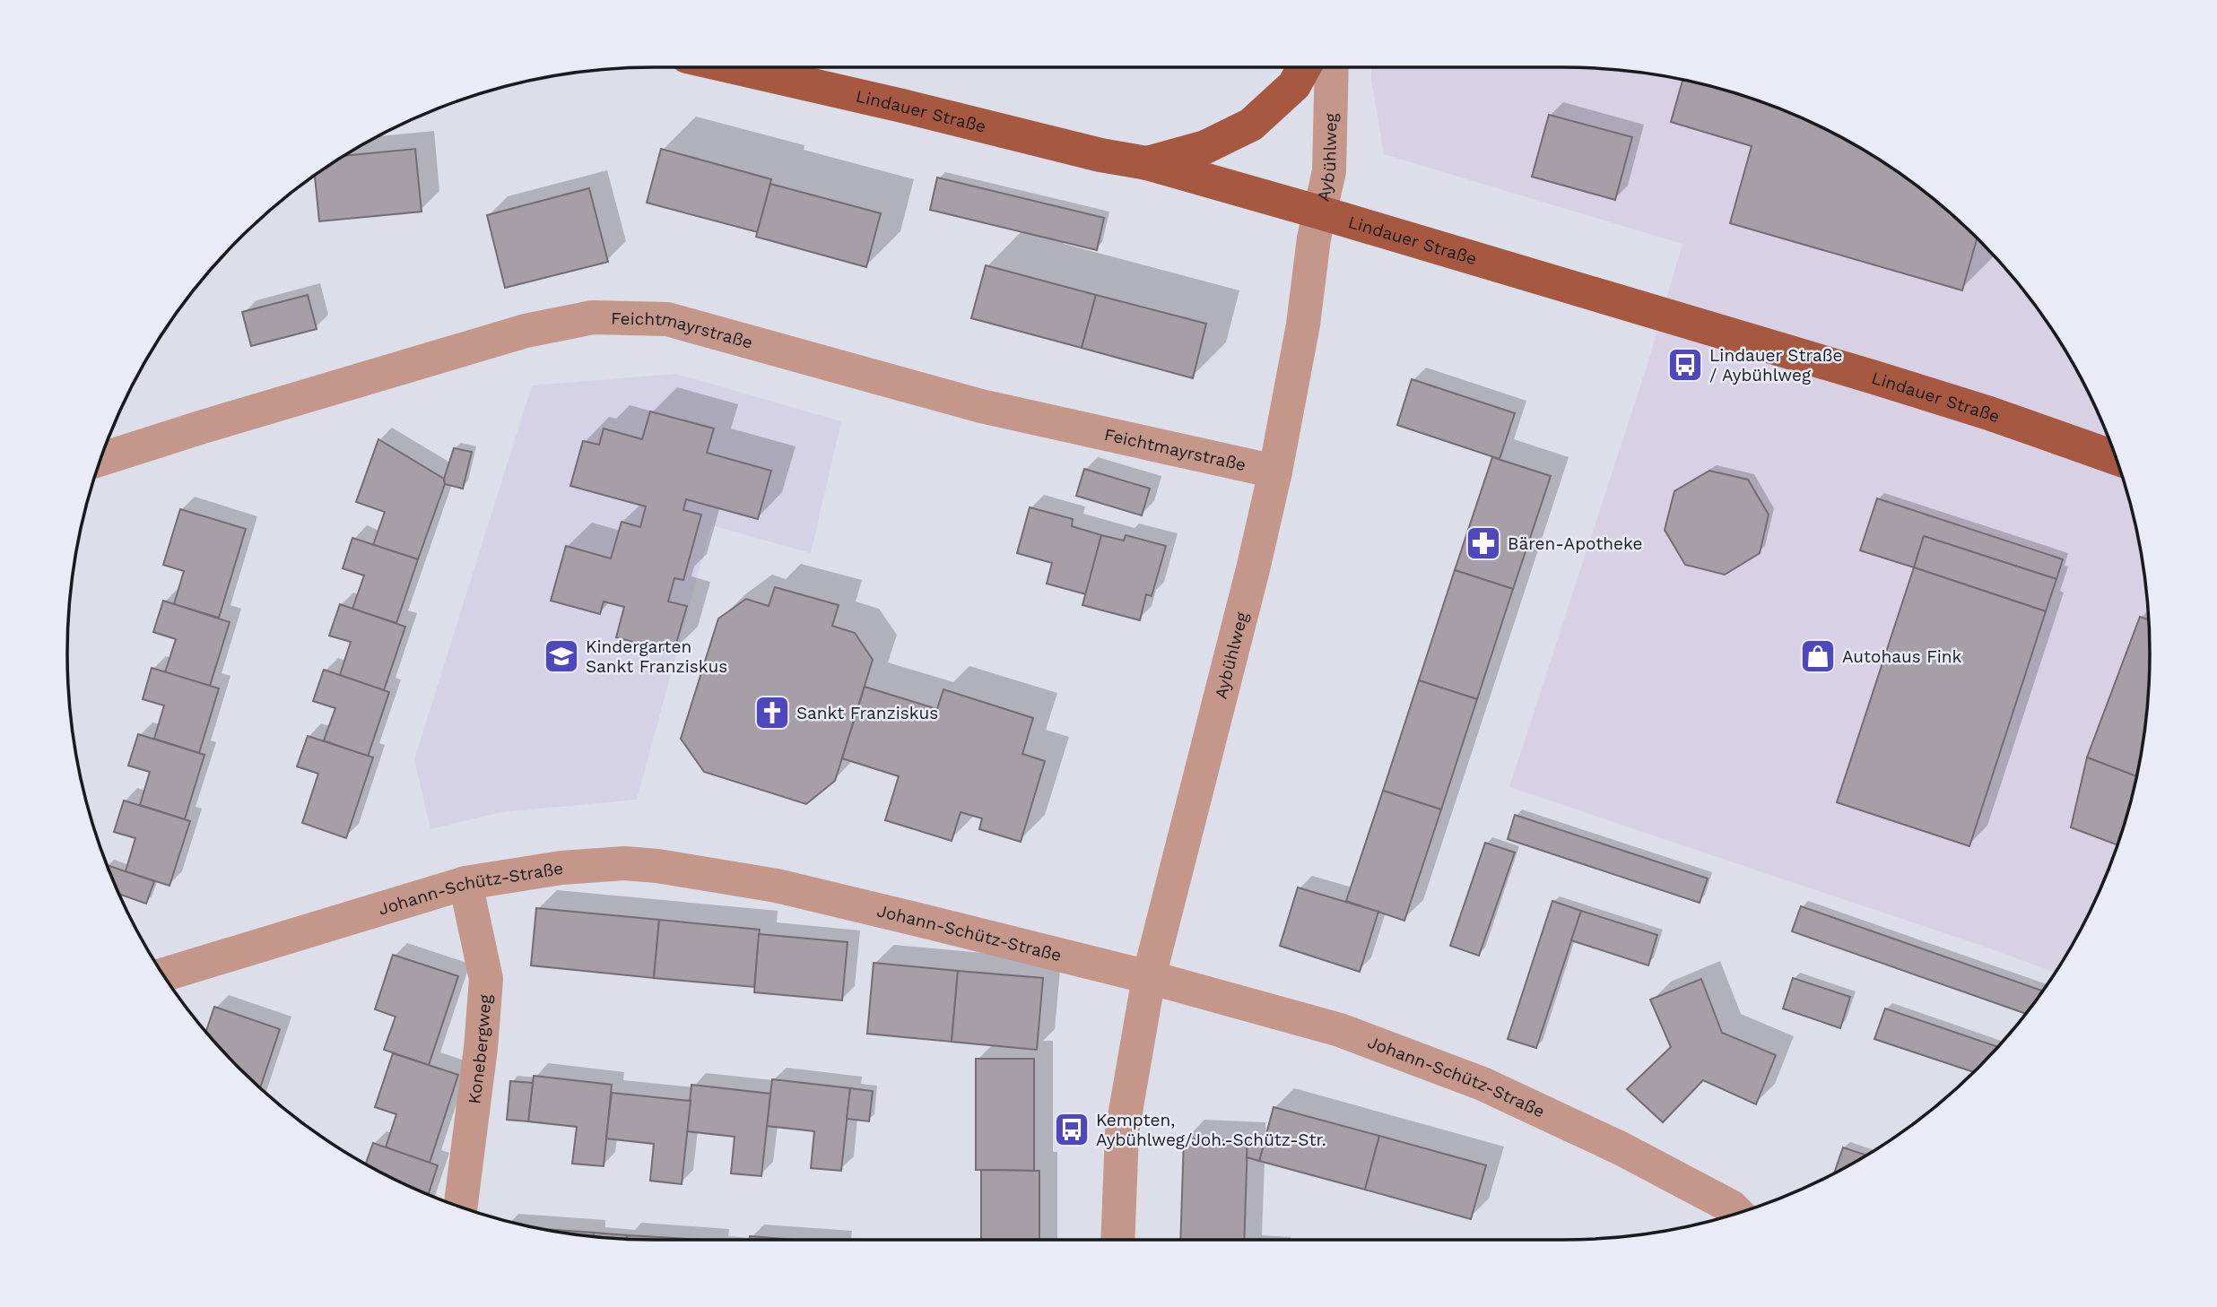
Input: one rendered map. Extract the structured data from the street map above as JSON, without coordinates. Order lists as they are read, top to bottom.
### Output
{
  "streets": {
    "main road": ["Lindauer Straße"],
    "street": [
      "Aybühlweg",
      "Feichtmayrstraße",
      "Johann-Schütz-Straße",
      "Konebergweg"
    ]
  },
  "crossings": [
    ["Lindauer Straße", "Aybühlweg"],
    ["Aybühlweg", "Feichtmayrstraße"],
    ["Aybühlweg", "Johann-Schütz-Straße"],
    ["Johann-Schütz-Straße", "Konebergweg"]
  ],
  "places": {
    "bus stop": ["Lindauer Straße / Aybühlweg", "Kempten, Aybühlweg/Joh.-Schütz-Str."],
    "pharmacy": ["Bären-Apotheke"],
    "school or university": ["Kindergarten Sankt Franziskus"],
    "shop": ["Autohaus Fink"],
    "church": ["Sankt Franziskus"]
  }
}
